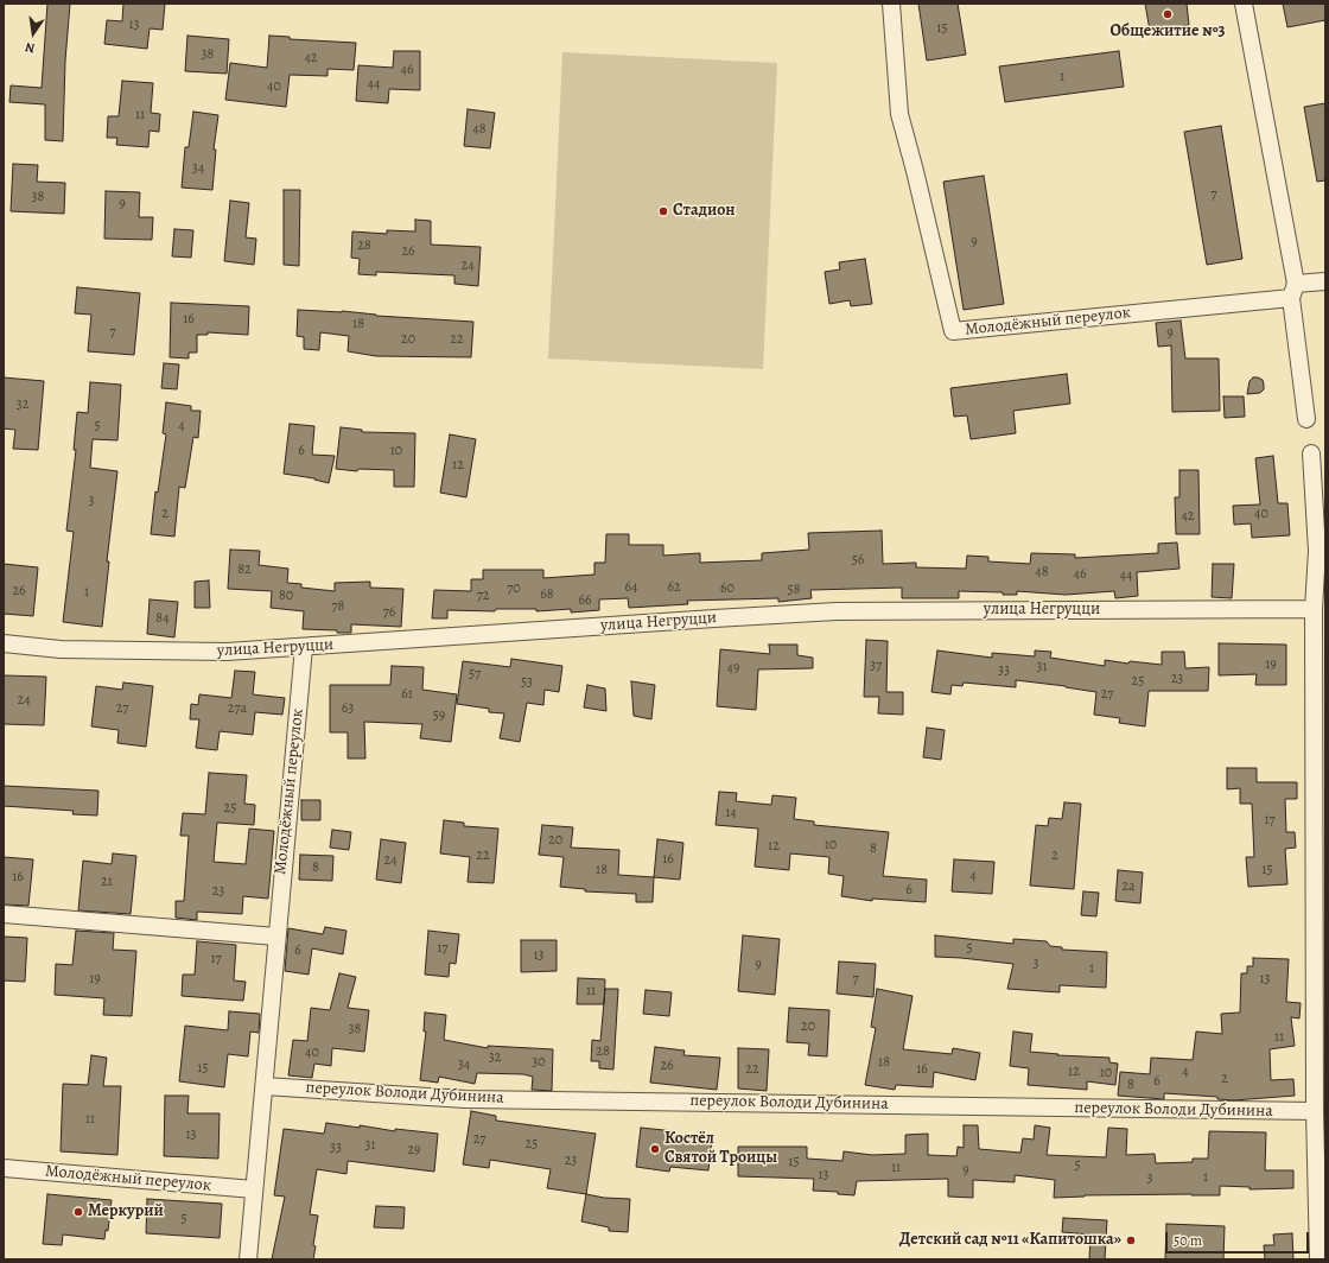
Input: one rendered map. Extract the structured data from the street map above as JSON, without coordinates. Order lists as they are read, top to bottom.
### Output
{
  "streets": {
    "street": ["Молодёжный переулок", "улица Негруцци", "переулок Володи Дубинина"]
  },
  "crossings": [
    ["Молодёжный переулок", "улица Негруцци"],
    ["Молодёжный переулок", "переулок Володи Дубинина"]
  ],
  "places": [
    "Общежитие №3",
    "Стадион",
    "Костёл Святой Троицы",
    "Меркурий",
    "Детский сад №11 «Капитошка»"
  ],
  "house_numbers": [
    "13",
    "15",
    "38",
    "42",
    "46",
    "1",
    "44",
    "40",
    "11",
    "48",
    "34",
    "7",
    "38",
    "9",
    "9",
    "28",
    "26",
    "24",
    "16",
    "18",
    "7",
    "9",
    "20",
    "22",
    "32",
    "5",
    "4",
    "6",
    "10",
    "12",
    "3",
    "2",
    "40",
    "42",
    "56",
    "82",
    "48",
    "46",
    "44",
    "64",
    "62",
    "70",
    "60",
    "58",
    "26",
    "1",
    "68",
    "80",
    "72",
    "66",
    "78",
    "76",
    "84",
    "19",
    "37",
    "31",
    "49",
    "33",
    "57",
    "23",
    "25",
    "53",
    "61",
    "27",
    "24",
    "27",
    "27а",
    "63",
    "59",
    "25",
    "14",
    "17",
    "20",
    "10",
    "12",
    "8",
    "22",
    "2",
    "16",
    "24",
    "8",
    "18",
    "15",
    "4",
    "16",
    "21",
    "2а",
    "6",
    "23",
    "17",
    "5",
    "6",
    "13",
    "17",
    "3",
    "9",
    "1",
    "19",
    "7",
    "13",
    "11",
    "20",
    "38",
    "11",
    "28",
    "40",
    "32",
    "30",
    "18",
    "34",
    "26",
    "15",
    "22",
    "16",
    "12",
    "4",
    "10",
    "2",
    "6",
    "8",
    "11",
    "13",
    "27",
    "25",
    "31",
    "33",
    "29",
    "23",
    "15",
    "5",
    "11",
    "9",
    "13",
    "1",
    "3",
    "5"
  ],
  "scale_bar": "50 m",
  "north": "bottom"
}
